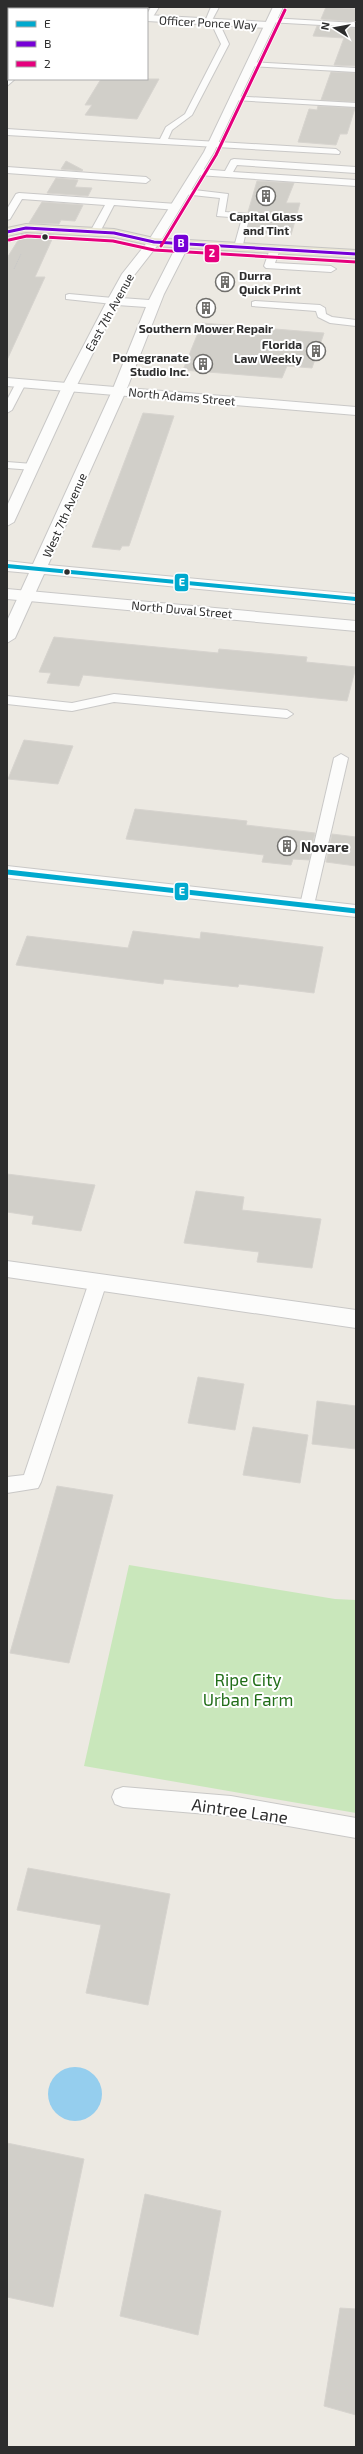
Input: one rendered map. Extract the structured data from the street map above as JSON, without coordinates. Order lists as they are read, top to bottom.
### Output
{
  "streets": {
    "street": [
      "Officer Ponce Way",
      "East 7th Avenue",
      "North Adams Street",
      "West 7th Avenue",
      "North Duval Street"
    ],
    "lane": ["Aintree Lane"]
  },
  "crossings": [
    ["Officer Ponce Way", "East 7th Avenue"],
    ["East 7th Avenue", "North Adams Street"],
    ["North Adams Street", "West 7th Avenue"],
    ["West 7th Avenue", "North Duval Street"]
  ],
  "parks": ["Ripe City Urban Farm"],
  "places": {
    "building": [
      "Capital Glass and Tint",
      "Durra Quick Print",
      "Southern Mower Repair",
      "Florida Law Weekly",
      "Pomegranate Studio Inc.",
      "Novare"
    ]
  },
  "lines": ["transit line 2", "transit line B", "transit line E"],
  "legend": ["E", "B", "2"],
  "north": "left"
}
